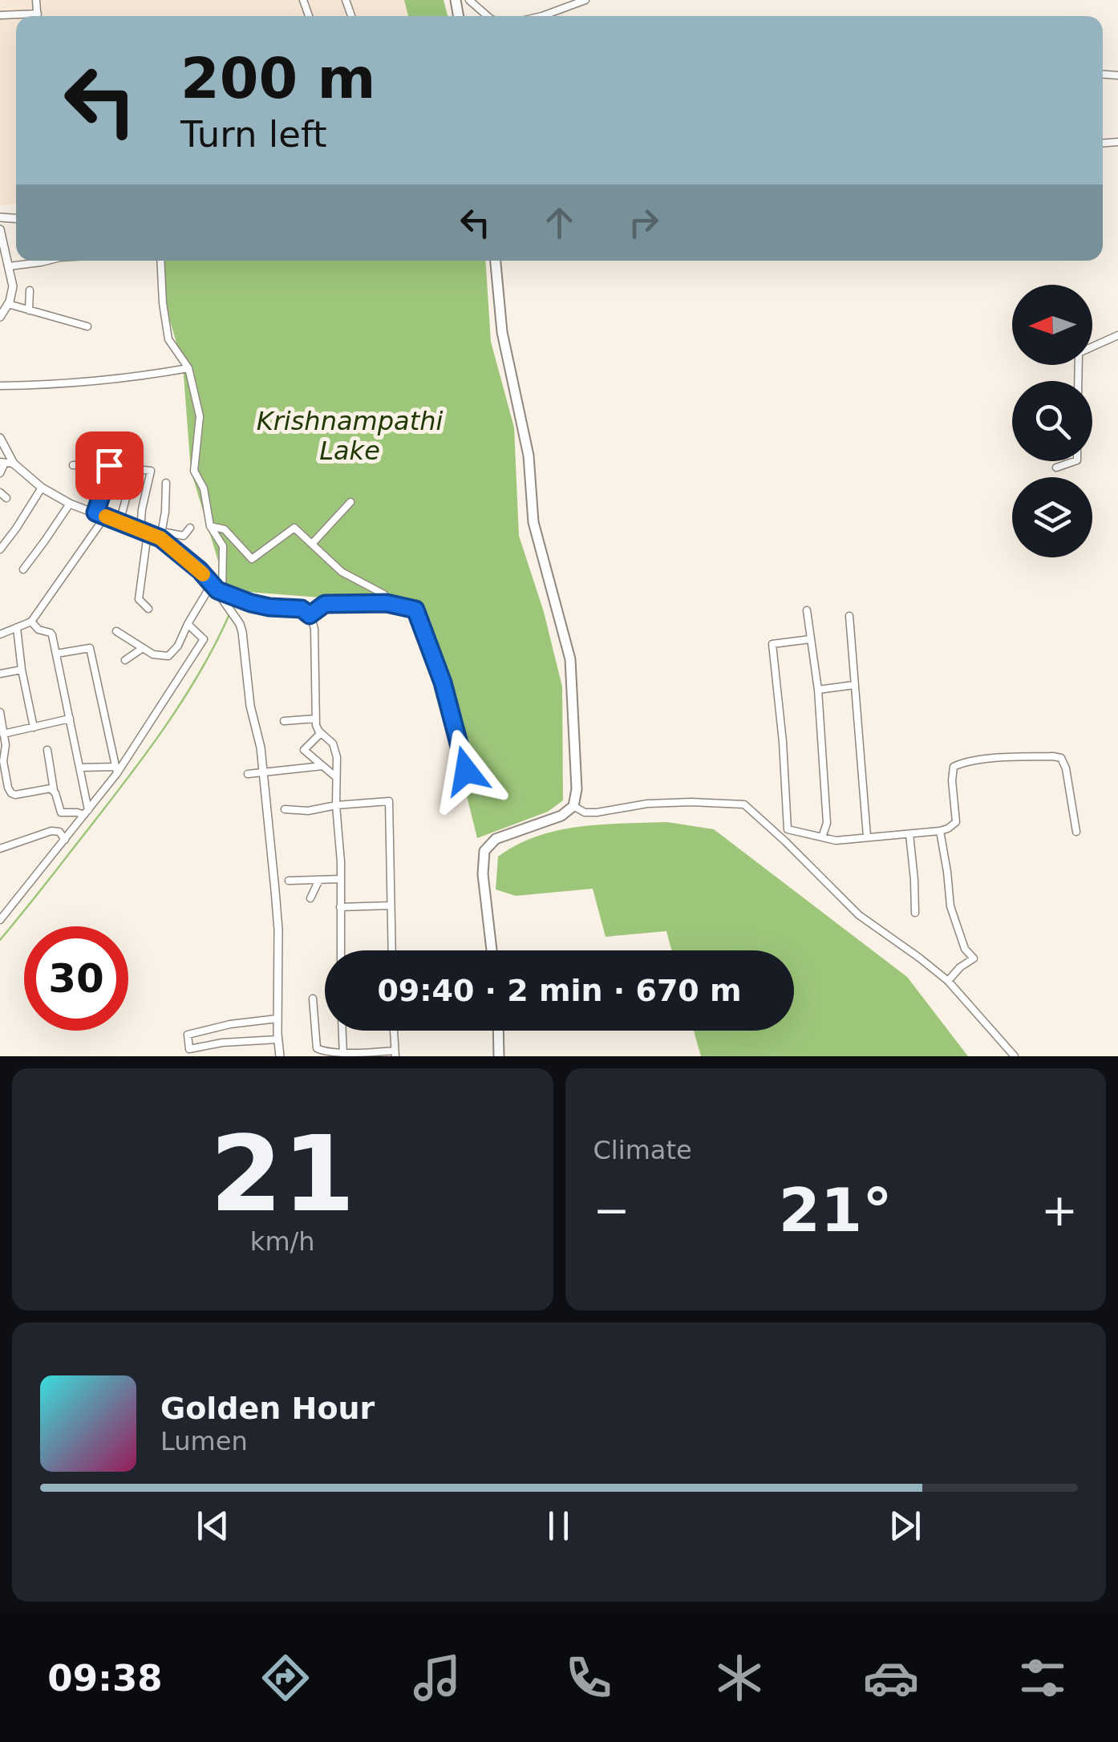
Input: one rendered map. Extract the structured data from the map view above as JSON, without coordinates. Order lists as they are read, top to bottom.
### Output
{
  "water": ["Krishnampathi Lake"],
  "north": "left",
  "page": {
    "turn": ["200 m", "Turn left"],
    "limit": "30",
    "trip": "09:40 · 2 min · 670 m",
    "tile": [
      ["21", "km/h"],
      "Climate"
    ],
    "heat": ["−", "21°", "+"],
    "song": ["Golden Hour", "Lumen"],
    "tabs": "09:38"
  }
}
